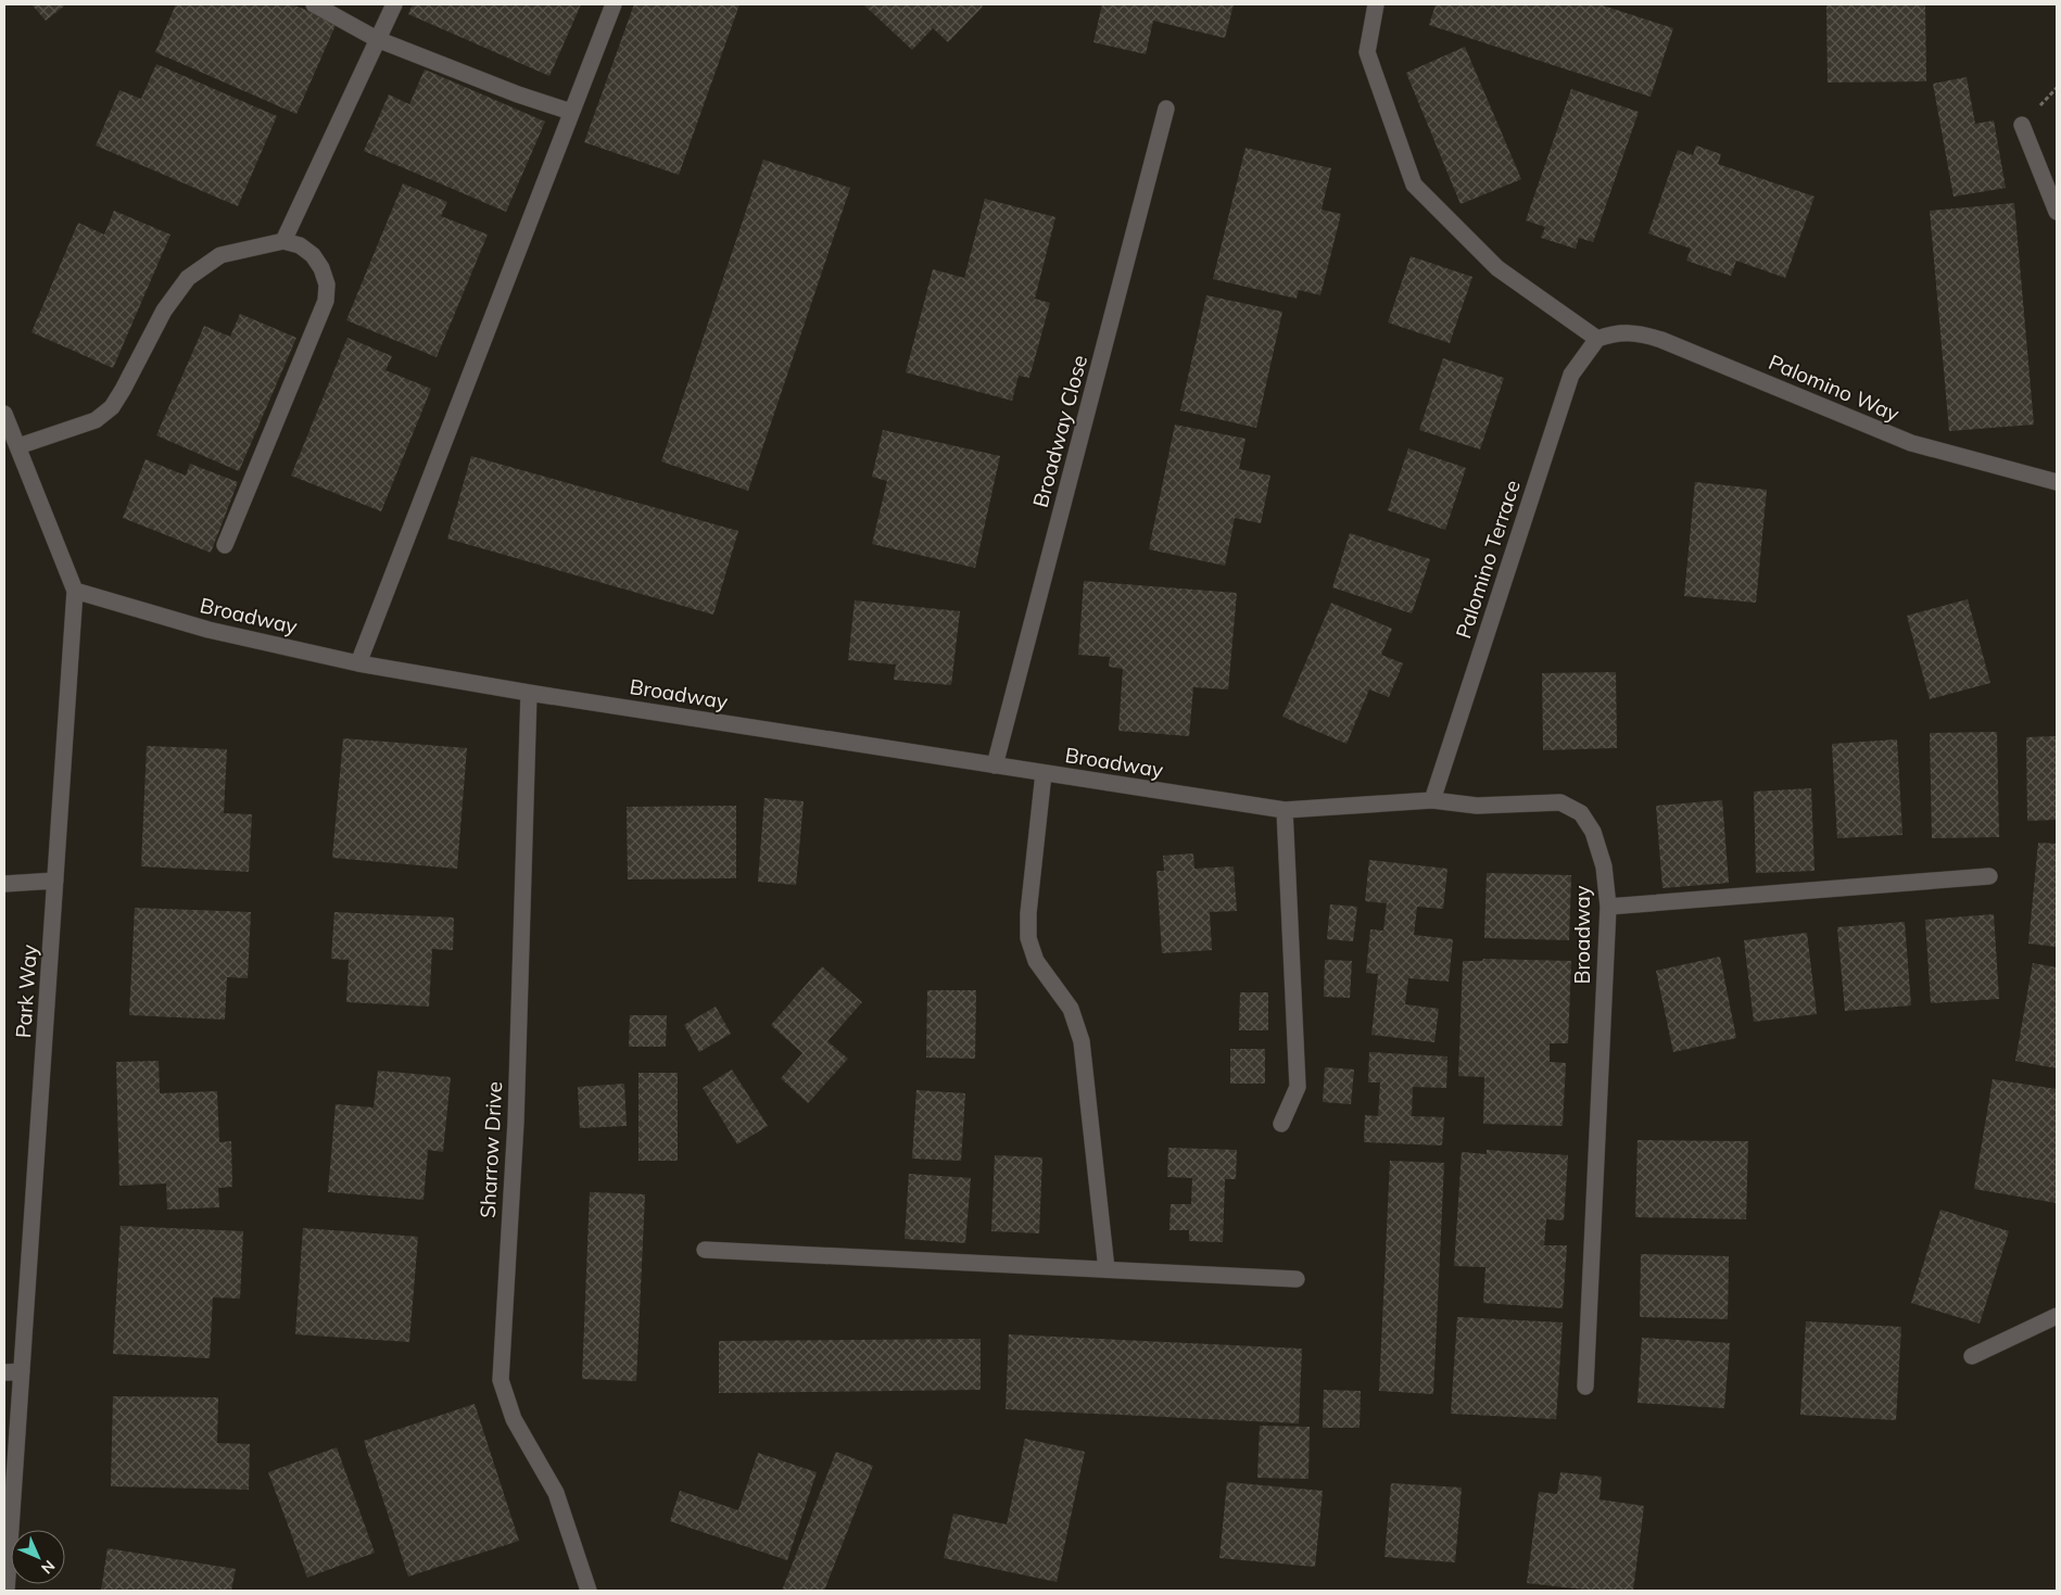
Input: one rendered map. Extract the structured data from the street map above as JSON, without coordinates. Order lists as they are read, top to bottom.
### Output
{
  "streets": {
    "street": [
      "Palomino Way",
      "Broadway Close",
      "Palomino Terrace",
      "Broadway",
      "Park Way",
      "Sharrow Drive"
    ]
  },
  "crossings": [
    ["Palomino Way", "Palomino Terrace"],
    ["Broadway Close", "Broadway"],
    ["Palomino Terrace", "Broadway"],
    ["Broadway", "Park Way"],
    ["Broadway", "Sharrow Drive"]
  ],
  "north": "bottom right"
}
